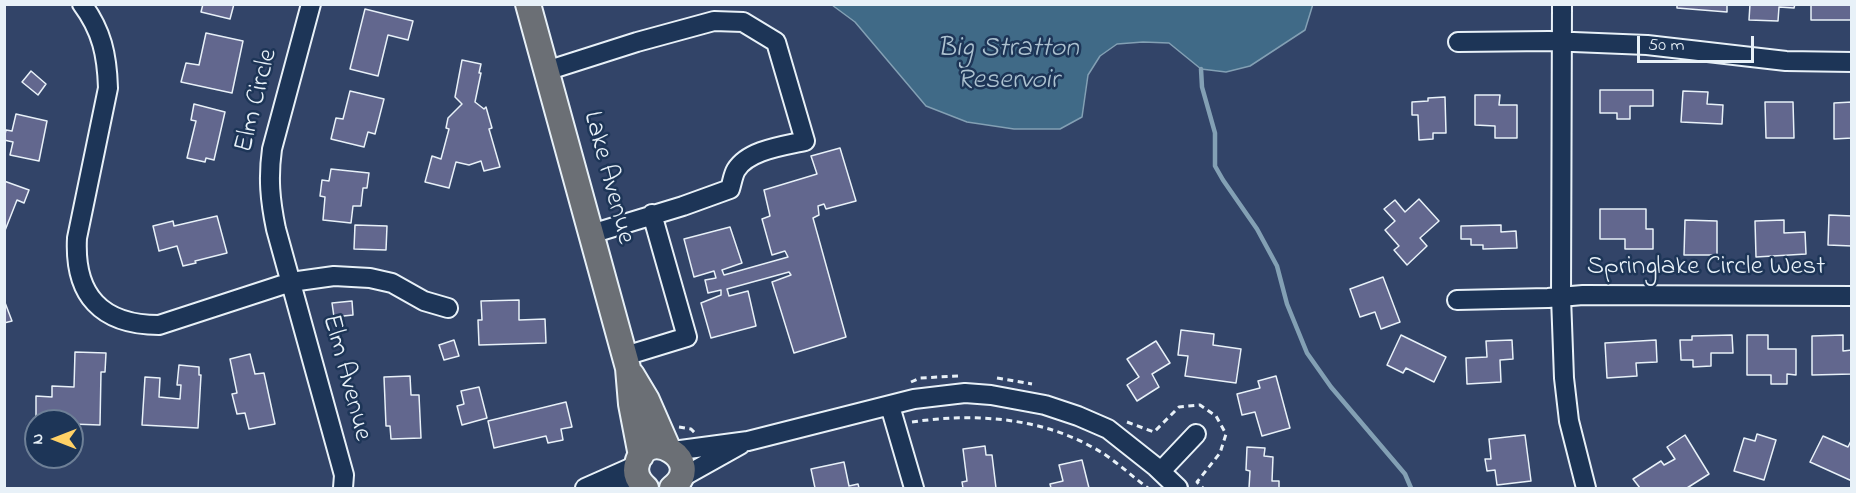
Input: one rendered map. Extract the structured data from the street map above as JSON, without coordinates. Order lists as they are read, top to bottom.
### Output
{
  "streets": {
    "main road": ["Lake Avenue"],
    "street": ["Elm Circle", "Springlake Circle West", "Elm Avenue"]
  },
  "crossings": [
    ["Elm Circle", "Elm Avenue"]
  ],
  "water": ["Big Stratton Reservoir"],
  "scale_bar": "50 m",
  "north": "left"
}
